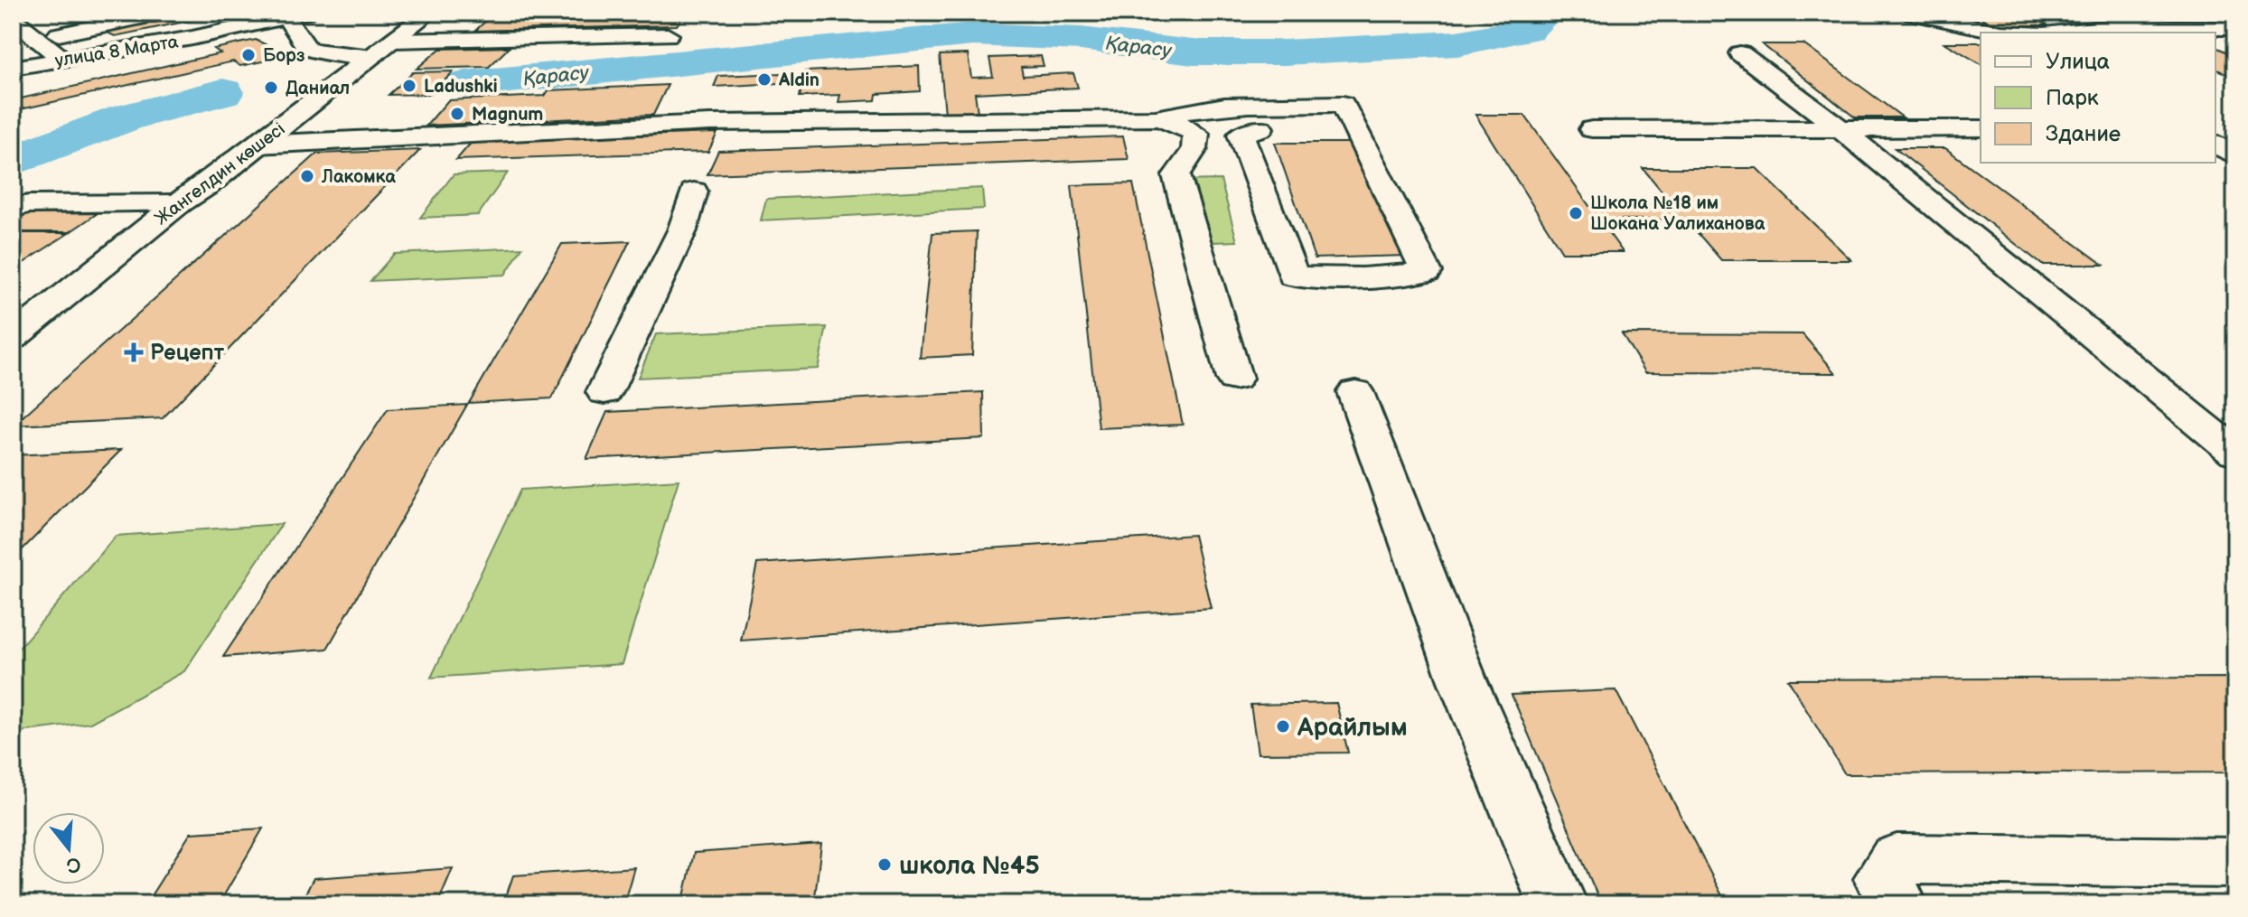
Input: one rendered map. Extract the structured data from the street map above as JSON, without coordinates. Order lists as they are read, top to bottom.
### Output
{
  "streets": {
    "main road": ["улица 8 Марта", "Жангелдин көшесі"]
  },
  "water": ["Қарасу"],
  "places": {
    "other": [
      "Борз",
      "Aldin",
      "Ladushki",
      "Даниал",
      "Magnum",
      "Лакомка",
      "Школа №18 им Шокана Уалиханова",
      "Арайлым",
      "школа №45"
    ],
    "health": ["Рецепт"]
  },
  "legend": ["Улица", "Парк", "Здание"],
  "north": "bottom"
}
